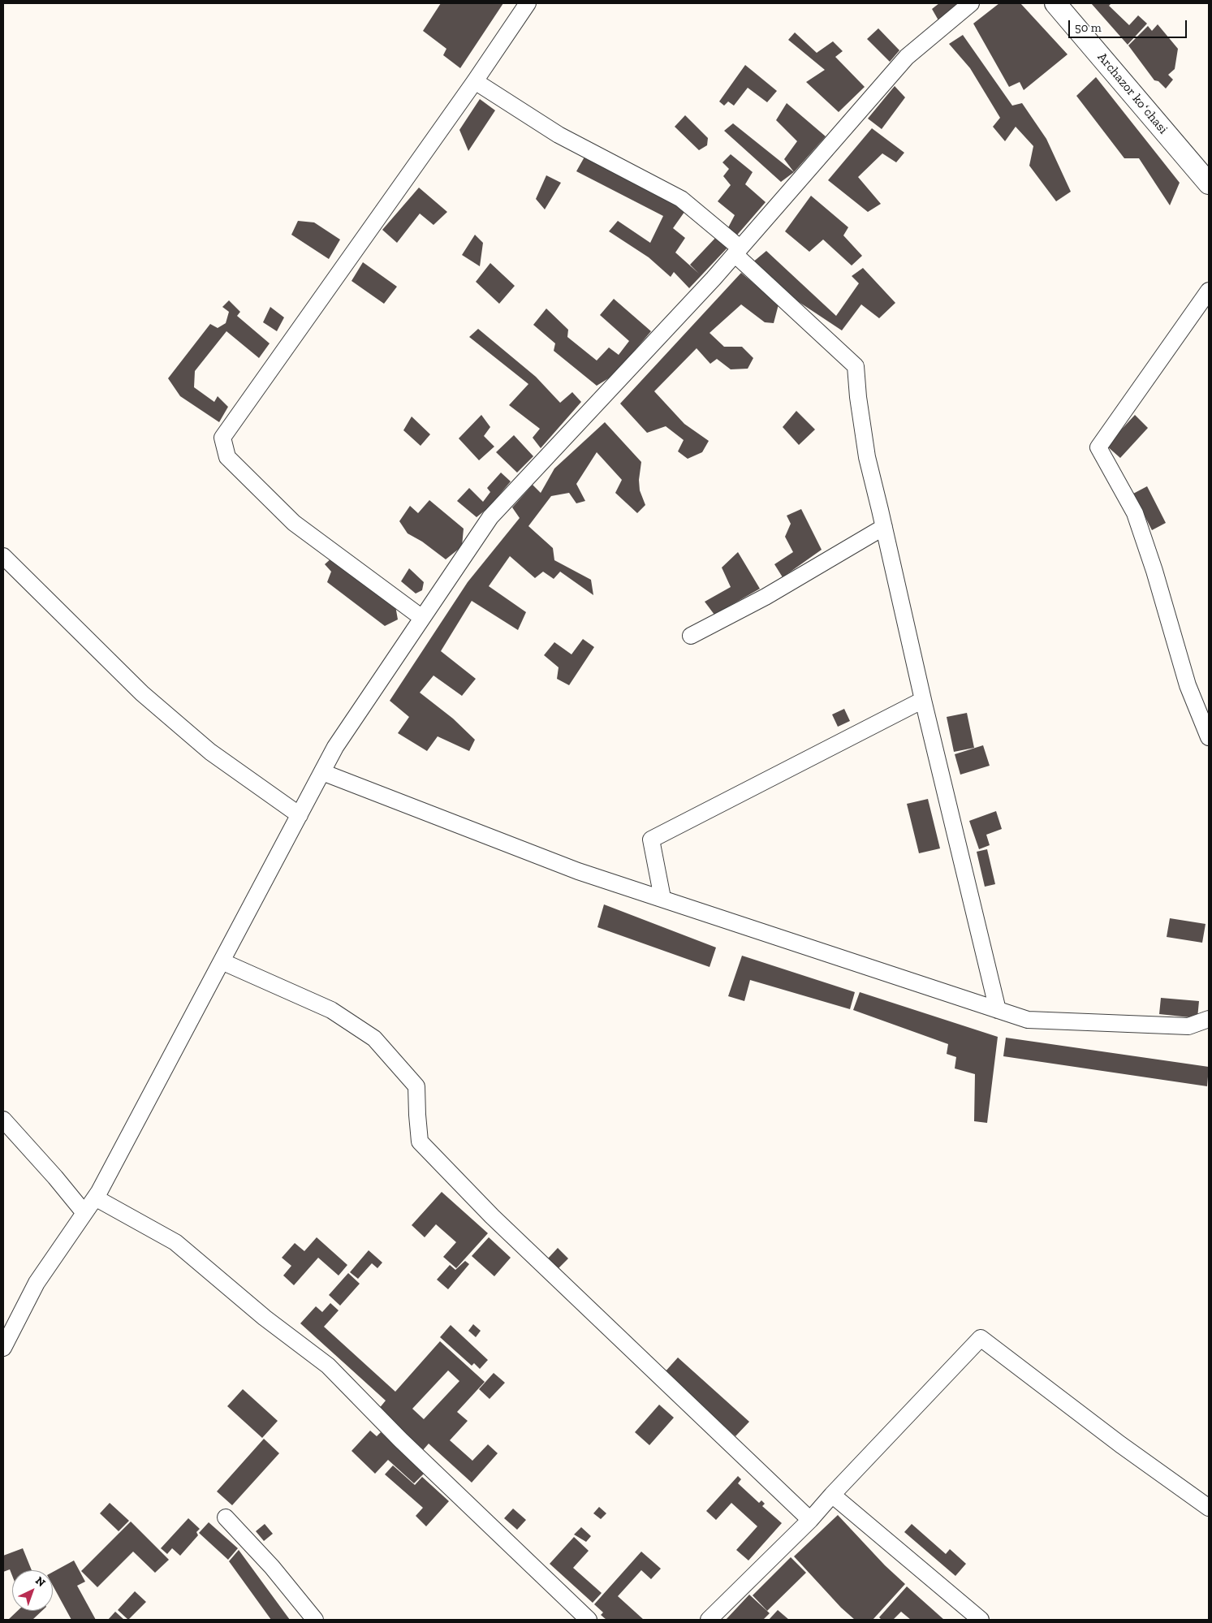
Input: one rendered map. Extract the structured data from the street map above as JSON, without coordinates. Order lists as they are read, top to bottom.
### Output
{
  "streets": {
    "street": ["Archazor koʻchasi"]
  },
  "scale_bar": "50 m",
  "north": "top right"
}
